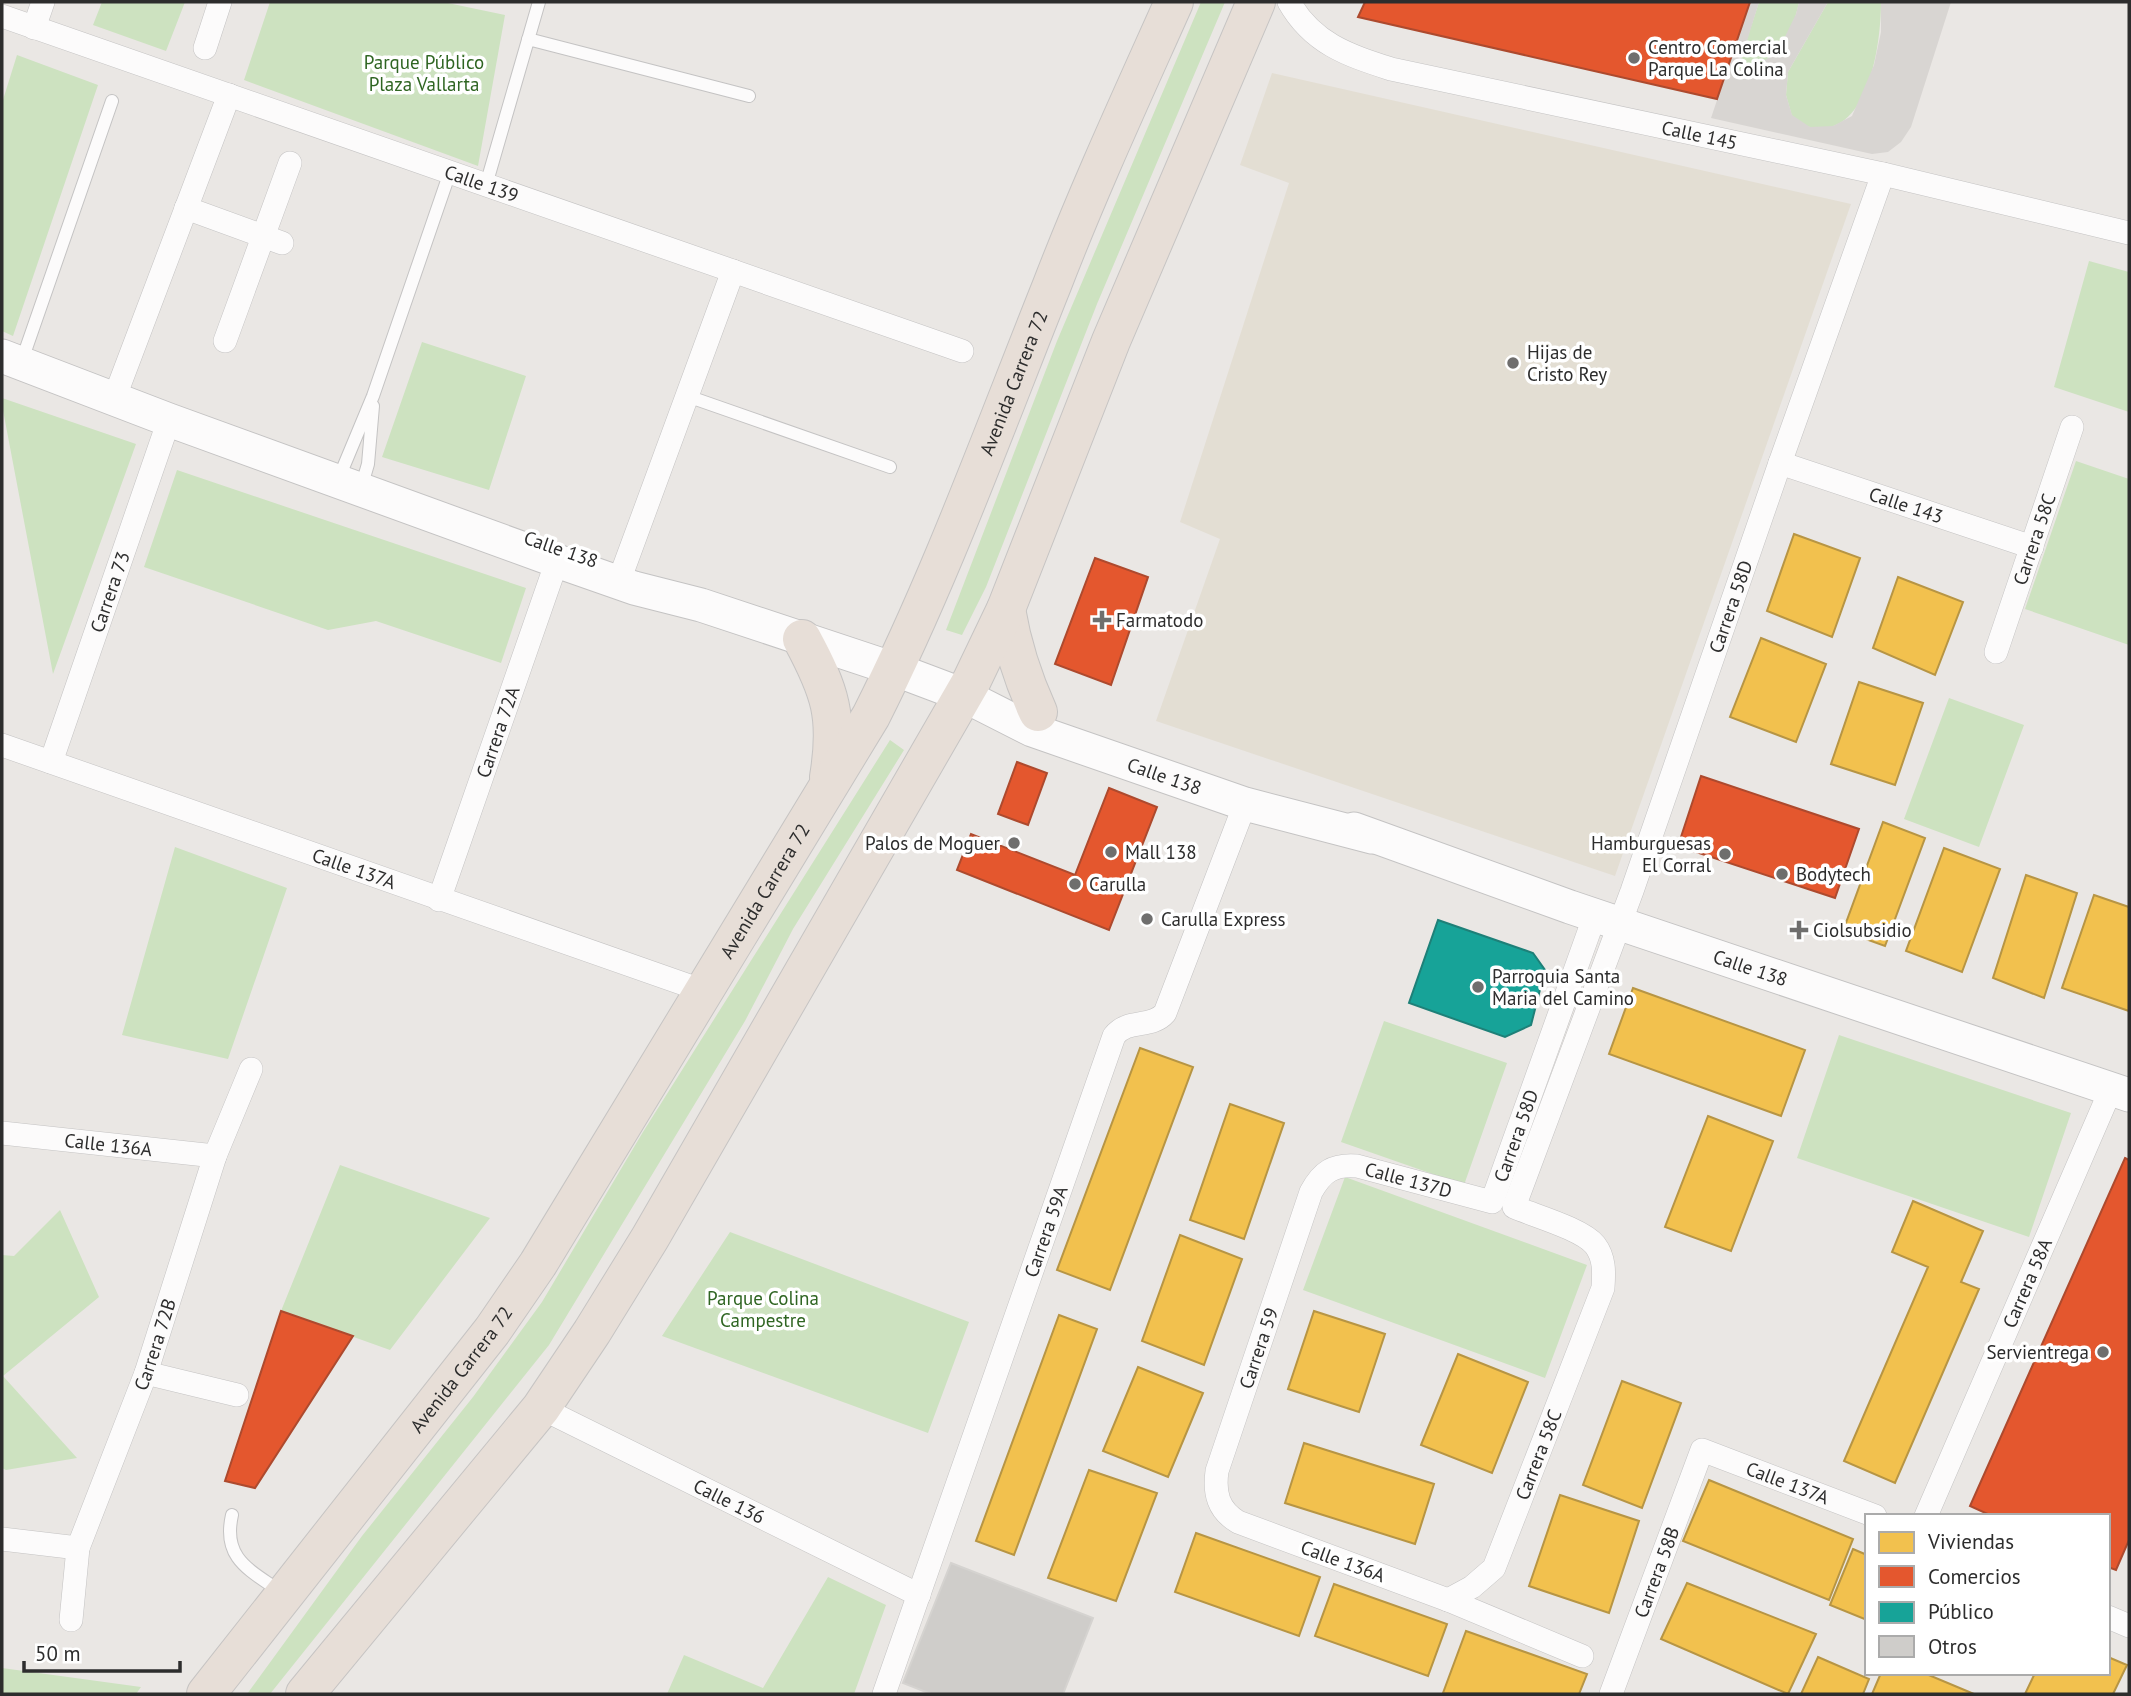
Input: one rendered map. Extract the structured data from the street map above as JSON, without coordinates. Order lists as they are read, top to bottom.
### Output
{
  "streets": {
    "highway": ["Avenida Carrera 72"],
    "main road": ["Calle 138"],
    "street": [
      "Calle 145",
      "Calle 139",
      "Calle 143",
      "Carrera 58C",
      "Carrera 73",
      "Carrera 58D",
      "Carrera 72A",
      "Calle 137A",
      "Calle 136A",
      "Calle 137D",
      "Carrera 59A",
      "Carrera 58A",
      "Carrera 72B",
      "Carrera 59",
      "Calle 136",
      "Carrera 58B"
    ]
  },
  "crossings": [
    ["Calle 145", "Carrera 58D"],
    ["Avenida Carrera 72", "Calle 138"],
    ["Avenida Carrera 72", "Calle 137A"],
    ["Calle 143", "Carrera 58C"],
    ["Calle 143", "Carrera 58D"],
    ["Carrera 58C", "Calle 136A"],
    ["Carrera 58C", "Calle 137D"],
    ["Calle 138", "Carrera 73"],
    ["Calle 138", "Carrera 58D"],
    ["Calle 138", "Carrera 72A"],
    ["Calle 138", "Carrera 59A"],
    ["Calle 138", "Carrera 58A"],
    ["Carrera 73", "Calle 137A"],
    ["Carrera 58D", "Calle 137D"],
    ["Carrera 72A", "Calle 137A"],
    ["Calle 137A", "Carrera 58B"],
    ["Calle 136A", "Carrera 72B"],
    ["Calle 136A", "Carrera 59"],
    ["Calle 137D", "Carrera 59"],
    ["Carrera 59A", "Calle 136"]
  ],
  "parks": ["Parque Público Plaza Vallarta", "Parque Colina Campestre"],
  "places": {
    "other": [
      "Centro Comercial Parque La Colina",
      "Hijas de Cristo Rey",
      "Palos de Moguer",
      "Mall 138",
      "Hamburguesas El Corral",
      "Bodytech",
      "Carulla",
      "Carulla Express",
      "Parroquia Santa Maria del Camino",
      "Servientrega"
    ],
    "health": ["Farmatodo", "Ciolsubsidio"]
  },
  "legend": [
    "Viviendas",
    "Comercios",
    "Público",
    "Otros"
  ],
  "scale_bar": "50 m"
}
